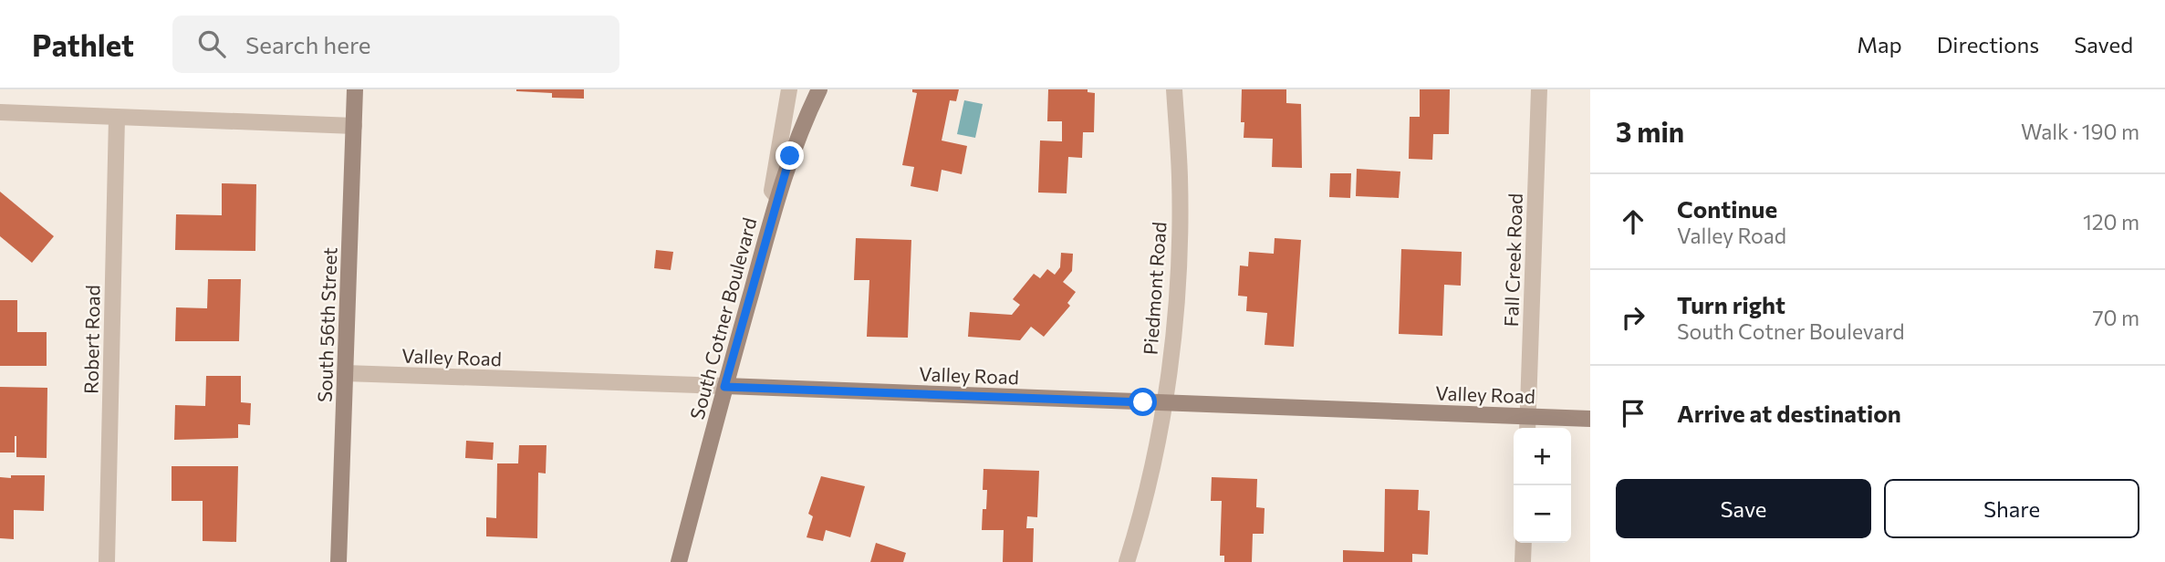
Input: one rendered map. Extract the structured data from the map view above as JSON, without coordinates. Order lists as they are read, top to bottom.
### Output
{
  "streets": {
    "main road": ["South Cotner Boulevard", "South 56th Street", "Valley Road"],
    "street": ["Fall Creek Road", "Piedmont Road", "Robert Road"]
  },
  "crossings": [
    ["Fall Creek Road", "Valley Road"],
    ["Piedmont Road", "Valley Road"],
    ["South Cotner Boulevard", "Valley Road"],
    ["South 56th Street", "Valley Road"]
  ],
  "page": {
    "header": "Pathlet",
    "search": "Search here",
    "nav": ["Map", "Directions", "Saved"],
    "heading": ["3 min", "Walk · 190 m"],
    "list": [
      ["Continue", "Valley Road", "120 m"],
      ["Turn right", "South Cotner Boulevard", "70 m"],
      "Arrive at destination"
    ],
    "map_buttons": ["+", "−"],
    "buttons": ["Save", "Share"]
  }
}
